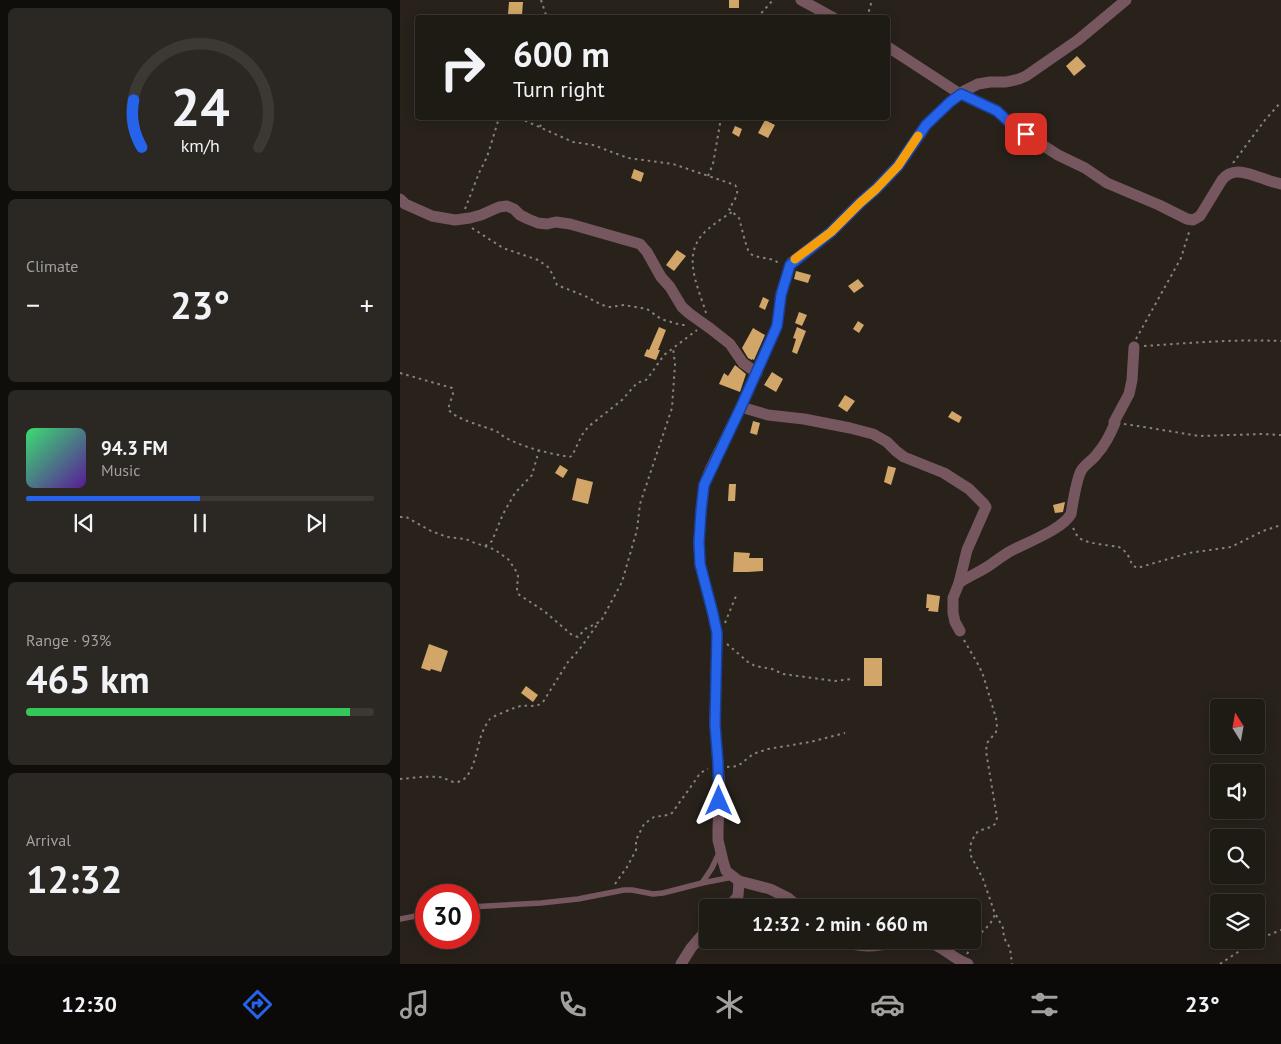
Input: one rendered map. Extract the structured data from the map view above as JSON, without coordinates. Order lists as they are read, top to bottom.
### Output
{
  "north": "top",
  "page": {
    "turn": ["600 m", "Turn right"],
    "tile": [
      "Climate",
      ["Range · 93%", "465 km"],
      ["Arrival", "12:32"]
    ],
    "heat": ["−", "23°", "+"],
    "song": ["94.3 FM", "Music"],
    "limit": "30",
    "trip": "12:32 · 2 min · 660 m",
    "tabs": ["12:30", "23°"],
    "gauge": ["24", "km/h"]
  }
}
